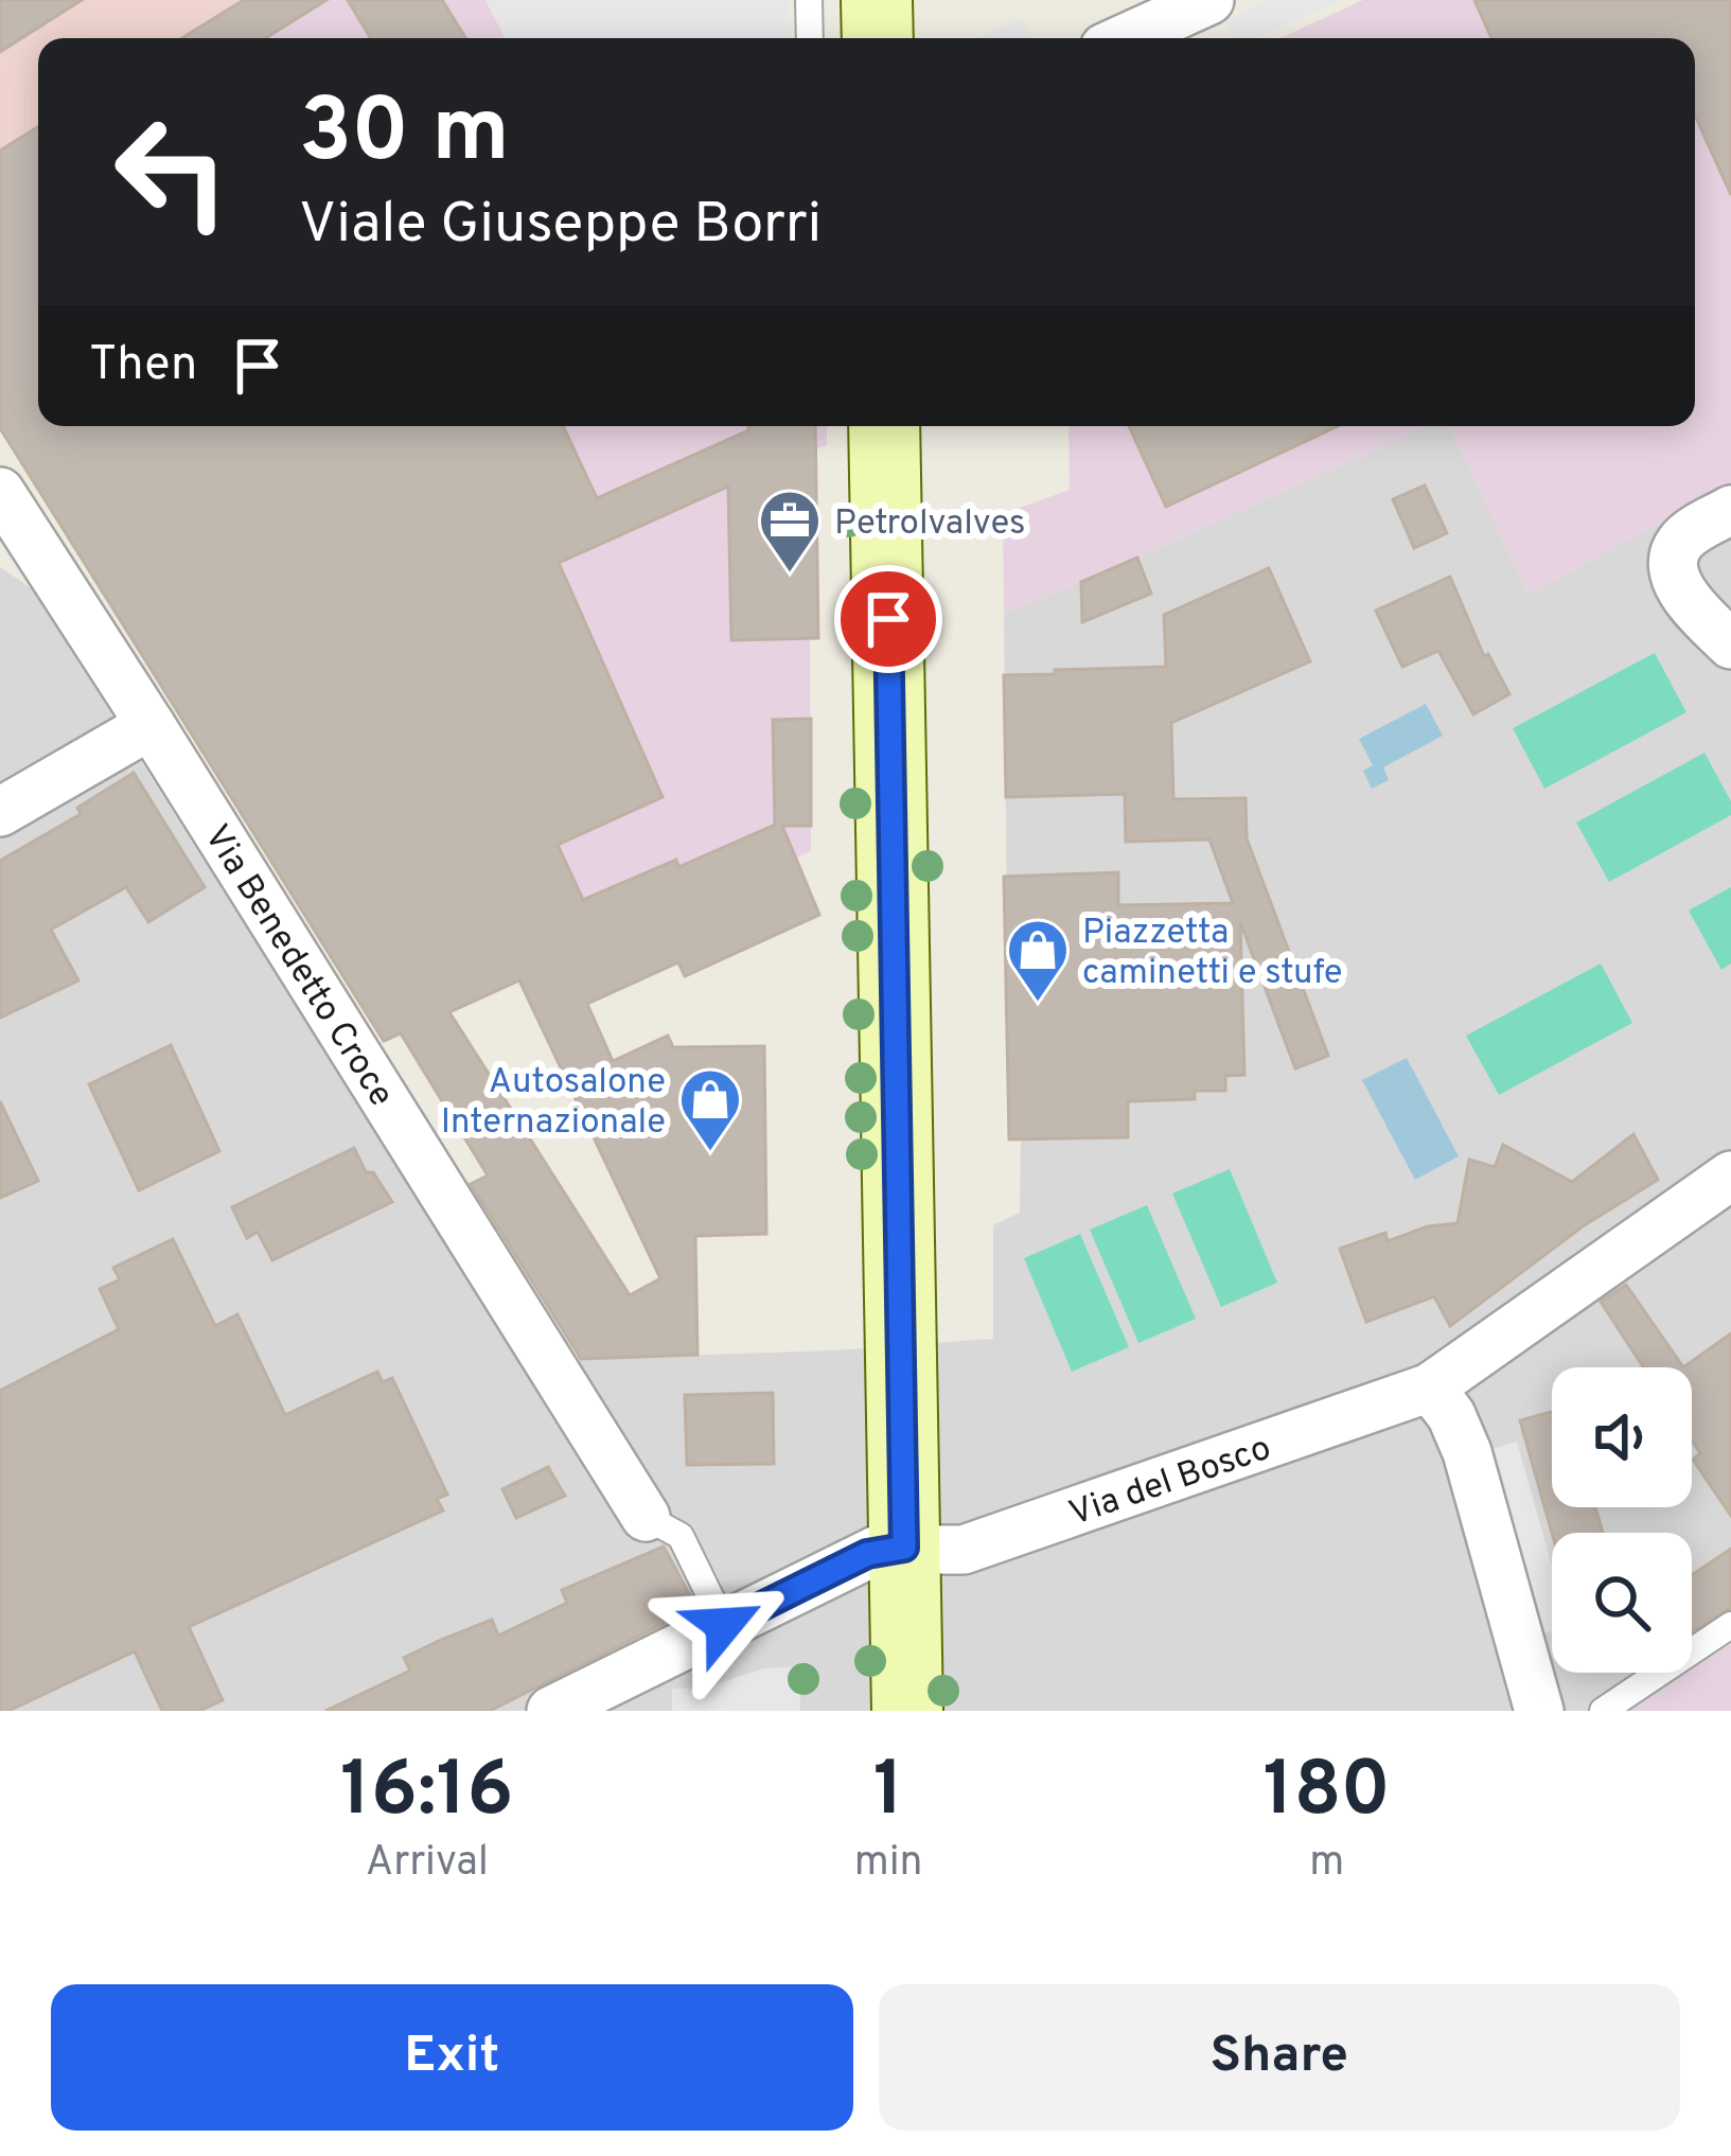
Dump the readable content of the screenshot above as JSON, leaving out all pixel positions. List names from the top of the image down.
{
  "streets": {
    "street": ["Via Benedetto Croce", "Via del Bosco"]
  },
  "crossings": [
    ["Via Benedetto Croce", "Via del Bosco"]
  ],
  "places": {
    "office": ["Petrolvalves"],
    "shop": ["Piazzetta caminetti e stufe", "Autosalone Internazionale"]
  },
  "page": {
    "turn": ["30 m", "Viale Giuseppe Borri"],
    "then": "Then",
    "eta": [
      "16:16",
      "Arrival",
      "1",
      "min",
      "180",
      "m"
    ],
    "buttons": ["Exit", "Share"]
  }
}
